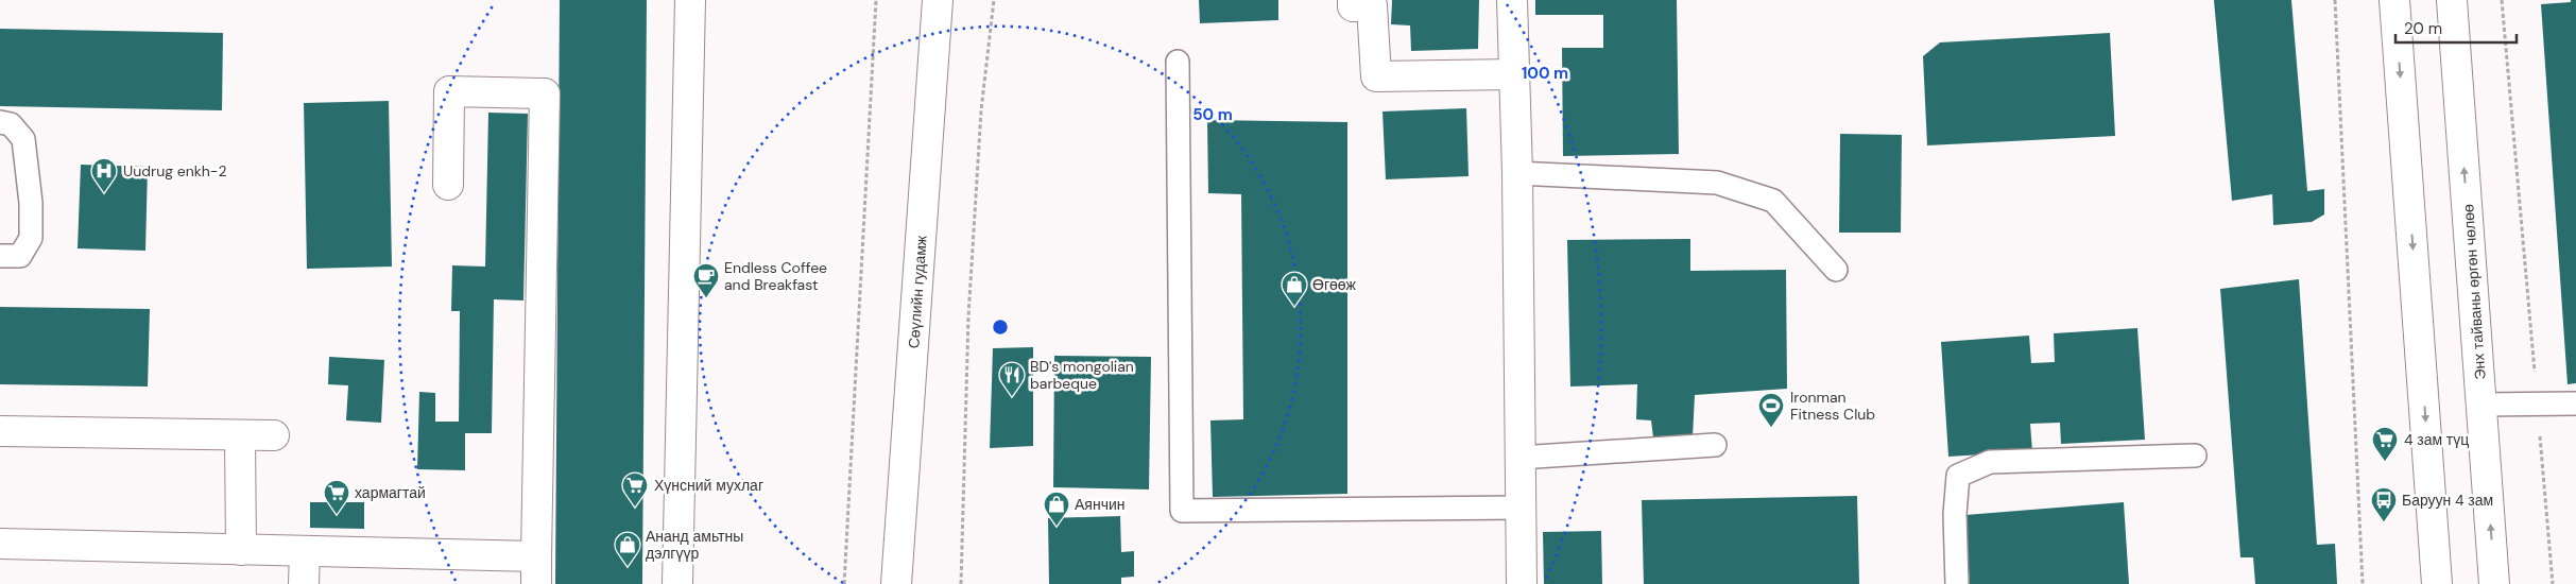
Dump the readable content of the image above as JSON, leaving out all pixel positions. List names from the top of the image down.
{
  "streets": {
    "main road": ["Сөүлийн гудамж", "Энх тайваны өргөн чөлөө"]
  },
  "places": {
    "hospital": ["Uudrug enkh-2"],
    "cafe": ["Endless Coffee and Breakfast"],
    "shop": ["Өгөөж", "Аянчин", "Ананд амьтны дэлгүүр"],
    "restaurant": ["BD's mongolian barbeque"],
    "sports": ["Ironman Fitness Club"],
    "supermarket": ["4 зам түц", "Хүнсний мухлаг", "хармагтай"],
    "bus stop": ["Баруун 4 зам"]
  },
  "scale_bar": "20 m",
  "rings": ["100 m", "50 m"]
}
